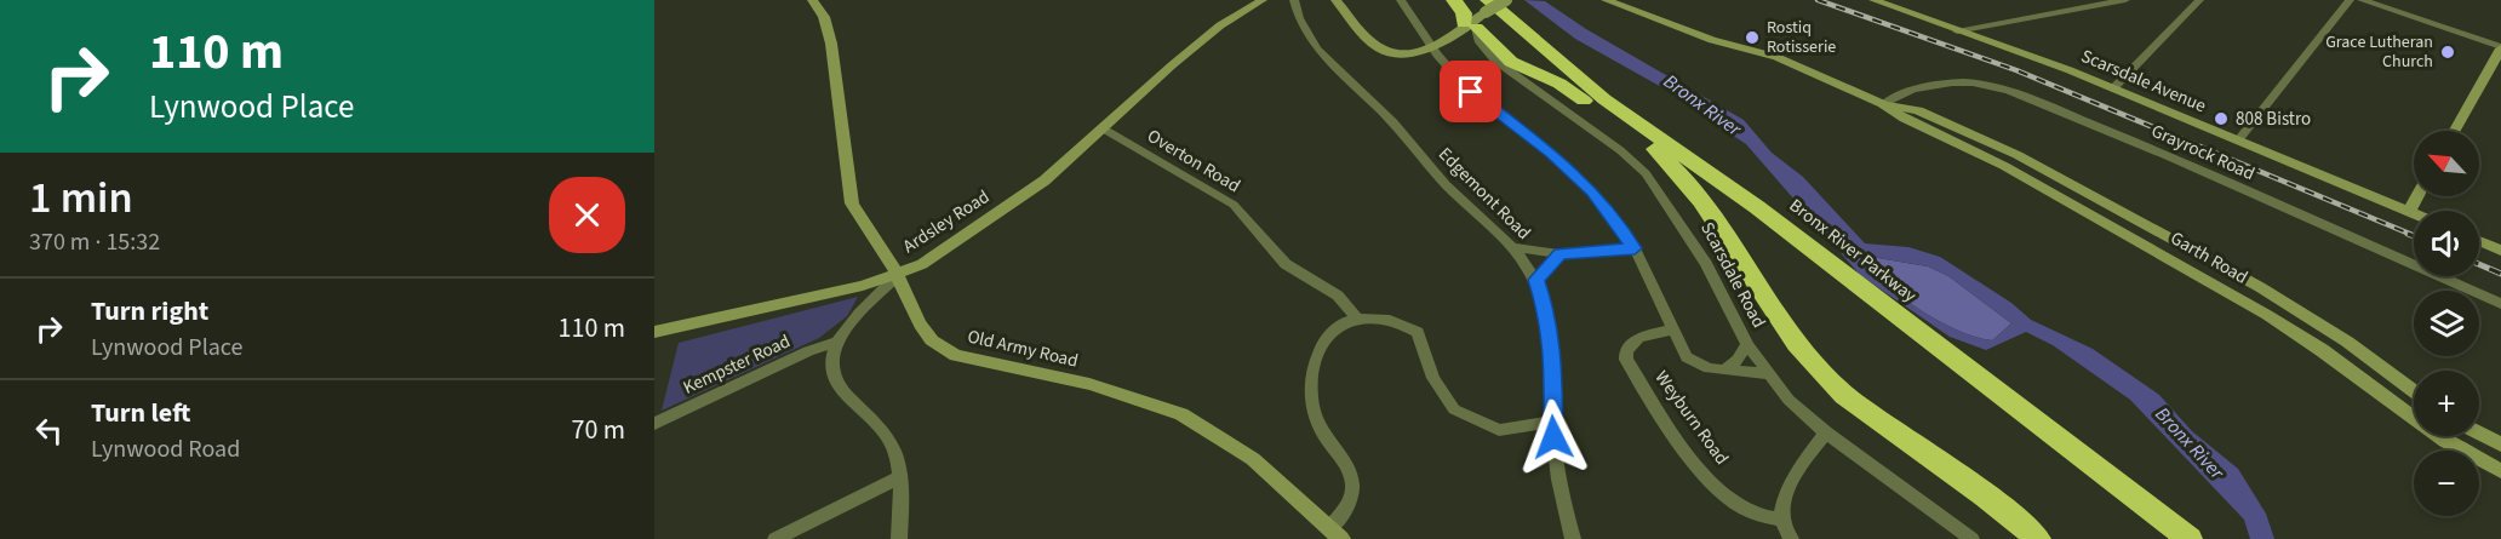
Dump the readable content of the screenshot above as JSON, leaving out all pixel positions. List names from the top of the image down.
{
  "streets": {
    "highway": ["Bronx River Parkway"],
    "street": [
      "Scarsdale Avenue",
      "Grayrock Road",
      "Overton Road",
      "Edgemont Road",
      "Ardsley Road",
      "Garth Road",
      "Scarsdale Road",
      "Old Army Road",
      "Kempster Road",
      "Weyburn Road"
    ]
  },
  "crossings": [
    ["Grayrock Road", "Garth Road"],
    ["Overton Road", "Ardsley Road"],
    ["Ardsley Road", "Old Army Road"]
  ],
  "water": ["Bronx River"],
  "places": ["Rostiq Rotisserie", "Grace Lutheran Church", "808 Bistro"],
  "north": "top left",
  "page": {
    "turn": ["110 m", "Lynwood Place"],
    "map_buttons": ["+", "−"],
    "heading": ["1 min", "370 m · 15:32"],
    "list": [
      {
        "name": "Turn right",
        "note": "Lynwood Place",
        "value": "110 m"
      },
      {
        "name": "Turn left",
        "note": "Lynwood Road",
        "value": "70 m"
      }
    ]
  }
}
